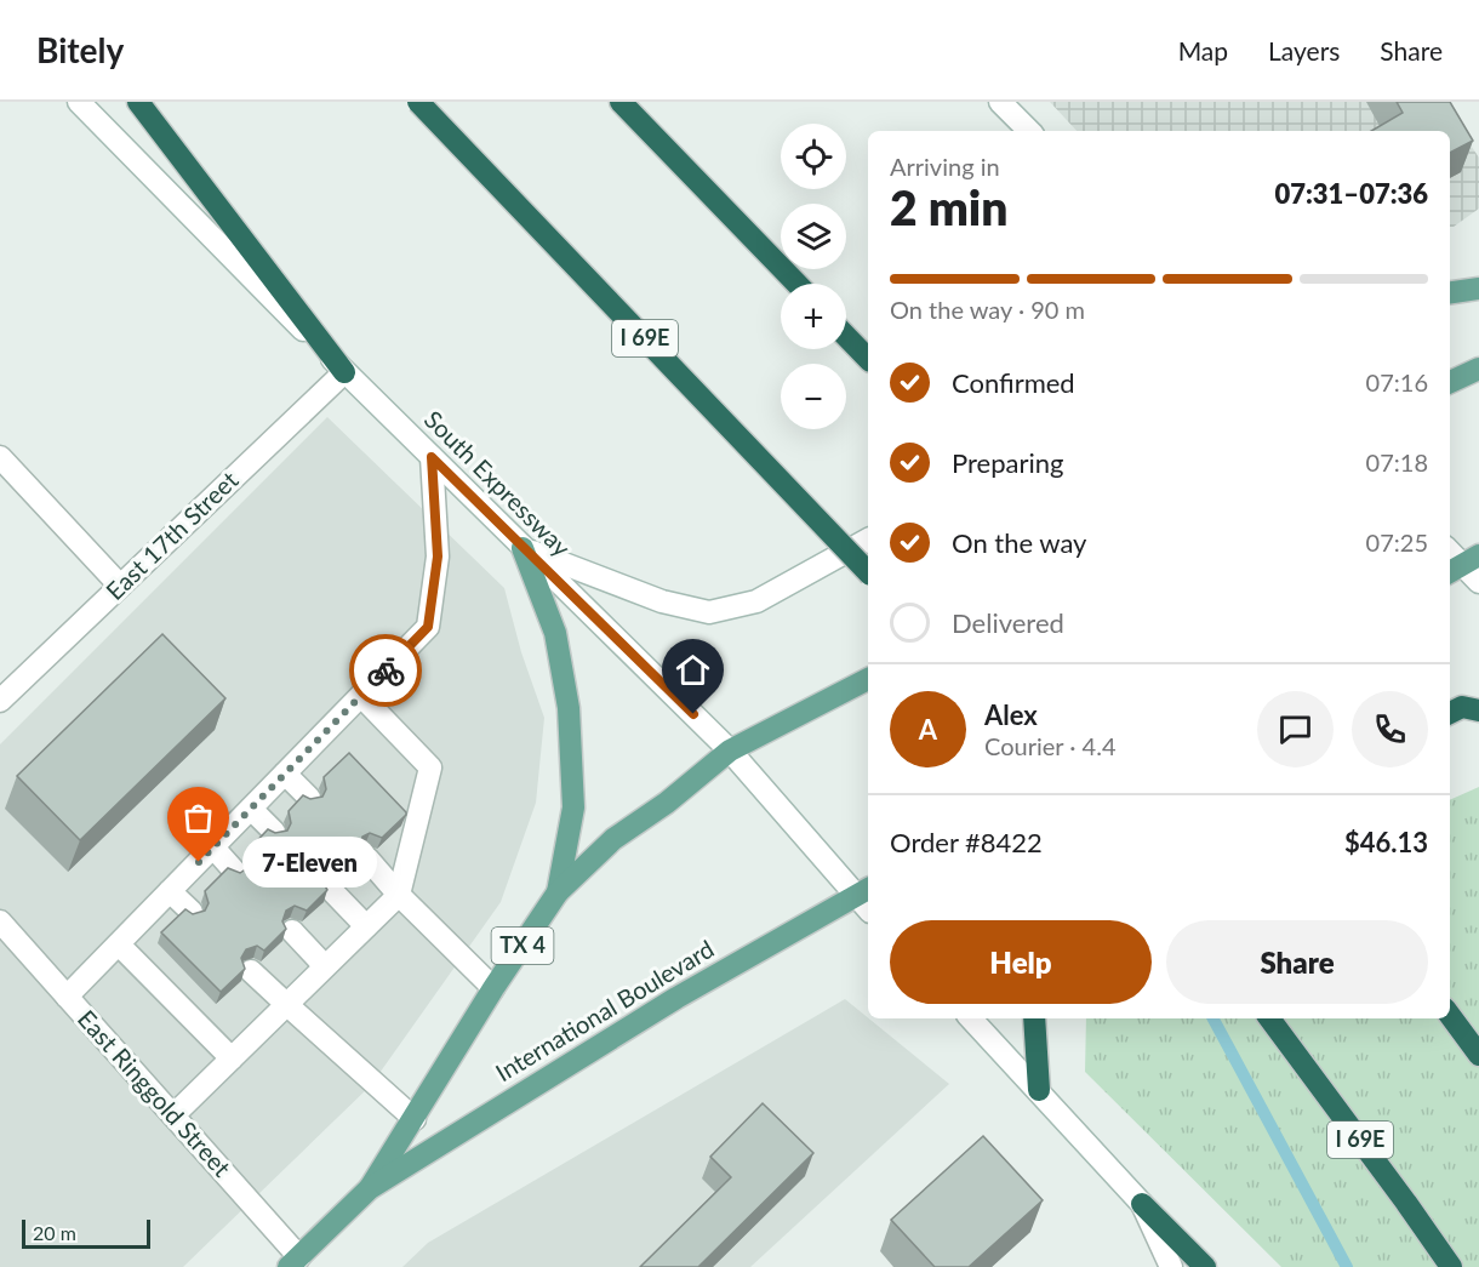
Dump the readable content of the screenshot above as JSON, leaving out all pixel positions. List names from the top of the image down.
{
  "streets": {
    "highway": ["I 69E"],
    "main road": [
      "South Expressway",
      "East 17th Street",
      "TX 4",
      "International Boulevard",
      "East Ringgold Street"
    ]
  },
  "crossings": [
    ["South Expressway", "East 17th Street"],
    ["South Expressway", "International Boulevard"],
    ["International Boulevard", "East Ringgold Street"]
  ],
  "places": ["7-Eleven"],
  "scale_bar": "20 m",
  "page": {
    "header": "Bitely",
    "nav": ["Map", "Layers", "Share"],
    "map_buttons": ["+", "−"],
    "heading": ["2 min", "Arriving in", "07:31–07:36"],
    "panel": [
      "Alex",
      "Courier · 4.4",
      "Order #8422",
      "$46.13"
    ],
    "bar": "On the way · 90 m",
    "list": [
      ["Confirmed", "07:16"],
      ["Preparing", "07:18"],
      ["On the way", "07:25"],
      "Delivered"
    ],
    "round": "A",
    "bubble": "7-Eleven",
    "buttons": ["Help", "Share"],
    "scale": "20 m"
  }
}
